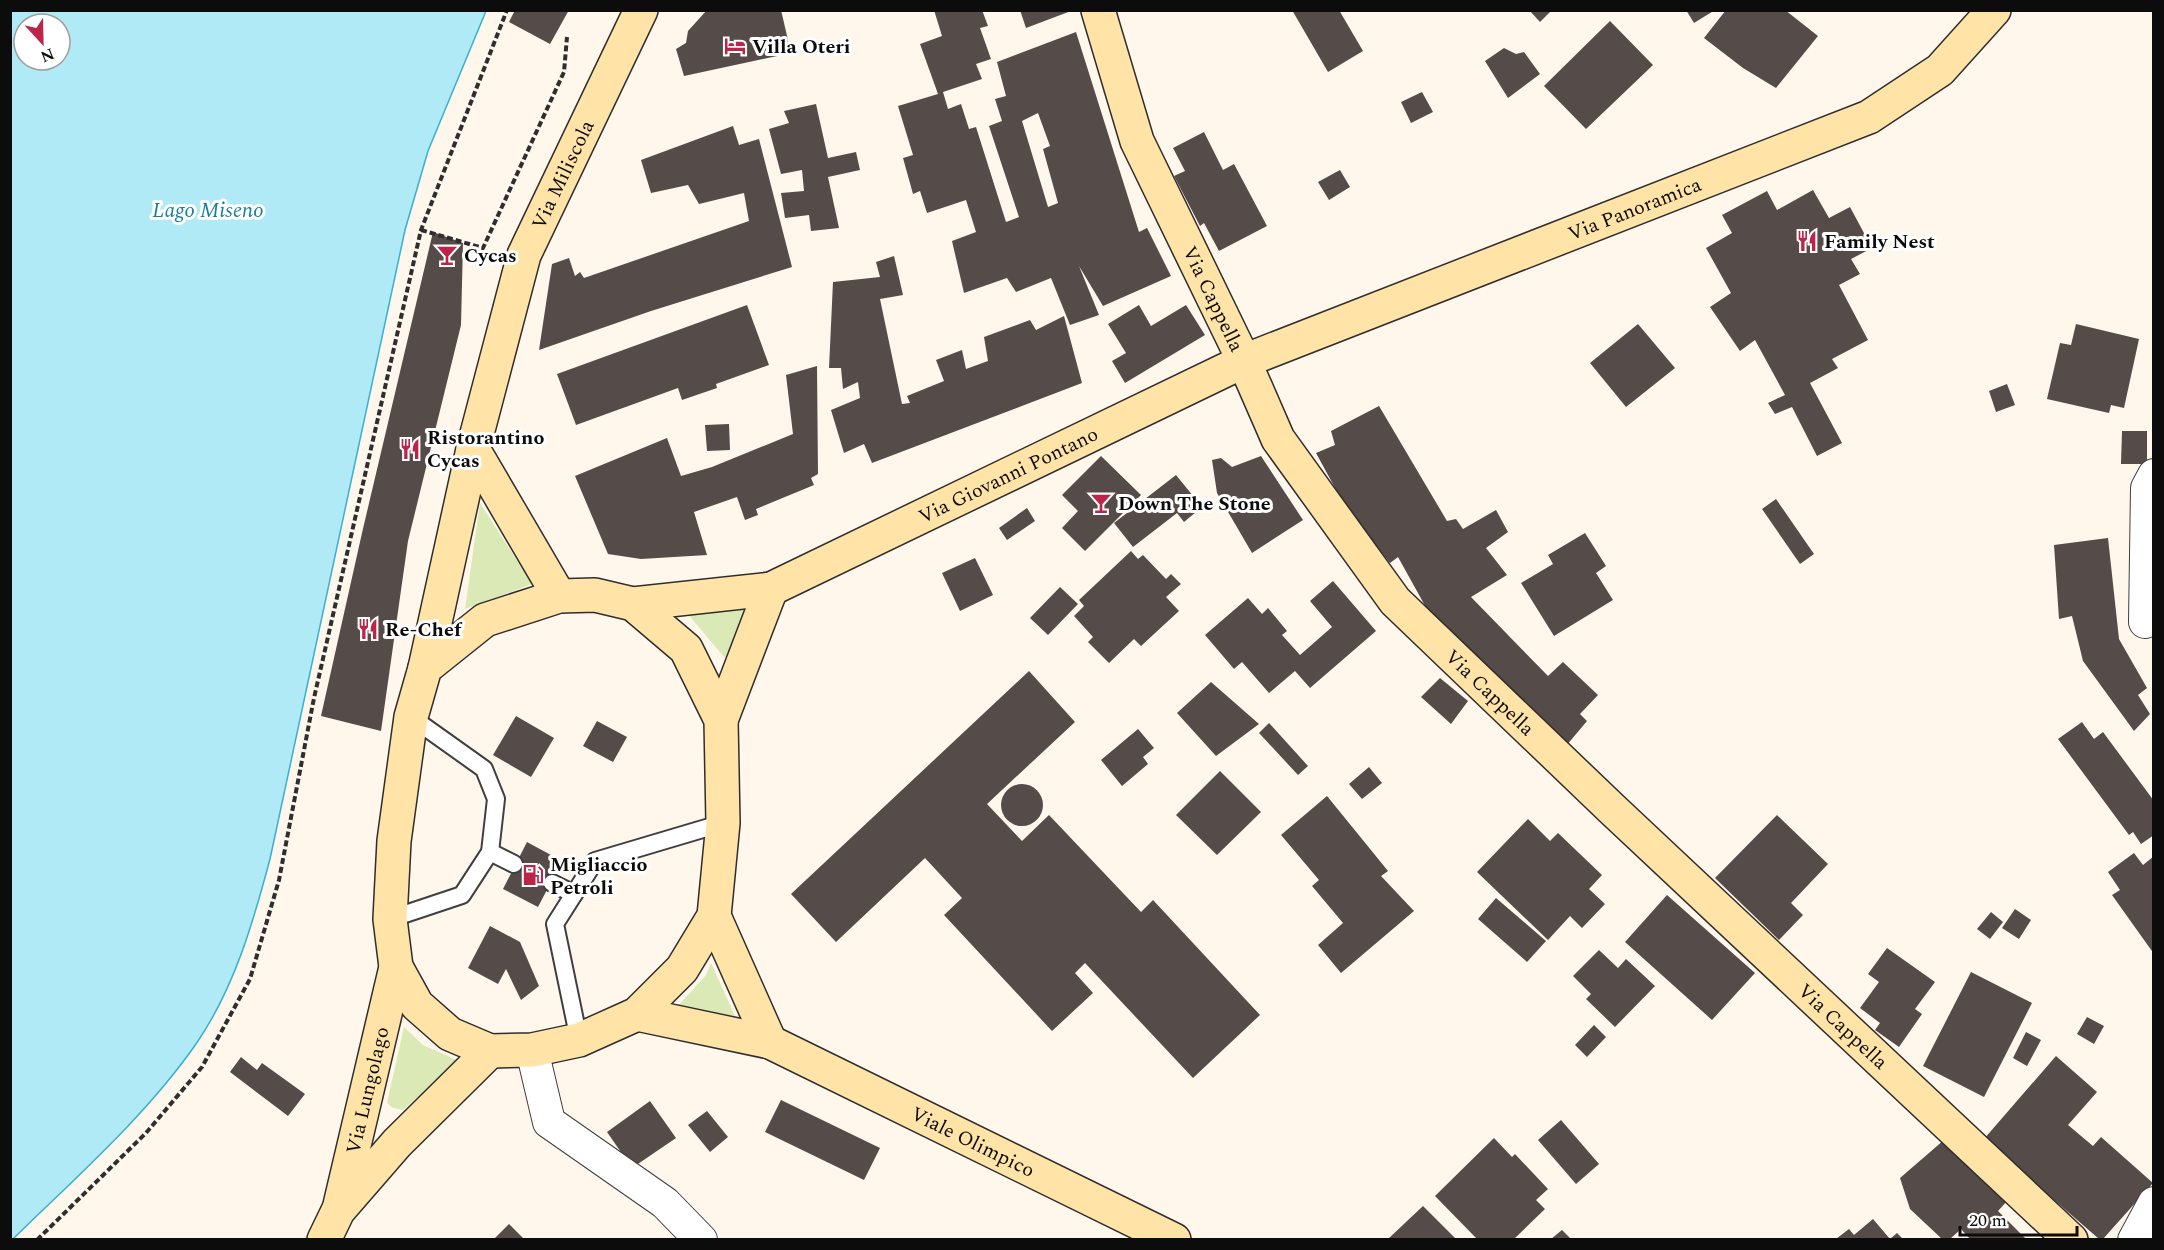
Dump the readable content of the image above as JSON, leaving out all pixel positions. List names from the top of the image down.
{
  "streets": {
    "street": [
      "Via Miliscola",
      "Via Panoramica",
      "Via Cappella",
      "Via Giovanni Pontano",
      "Via Lungolago",
      "Viale Olimpico"
    ]
  },
  "crossings": [
    ["Via Miliscola", "Via Lungolago"],
    ["Via Panoramica", "Via Cappella"],
    ["Via Panoramica", "Via Giovanni Pontano"],
    ["Via Cappella", "Via Giovanni Pontano"]
  ],
  "water": ["Lago Miseno"],
  "places": {
    "hotel": ["Villa Oteri"],
    "restaurant": ["Family Nest", "Ristorantino Cycas", "Re-Chef"],
    "bar": ["Cycas", "Down The Stone"],
    "fuel station": ["Migliaccio Petroli"]
  },
  "scale_bar": "20 m",
  "north": "bottom"
}
